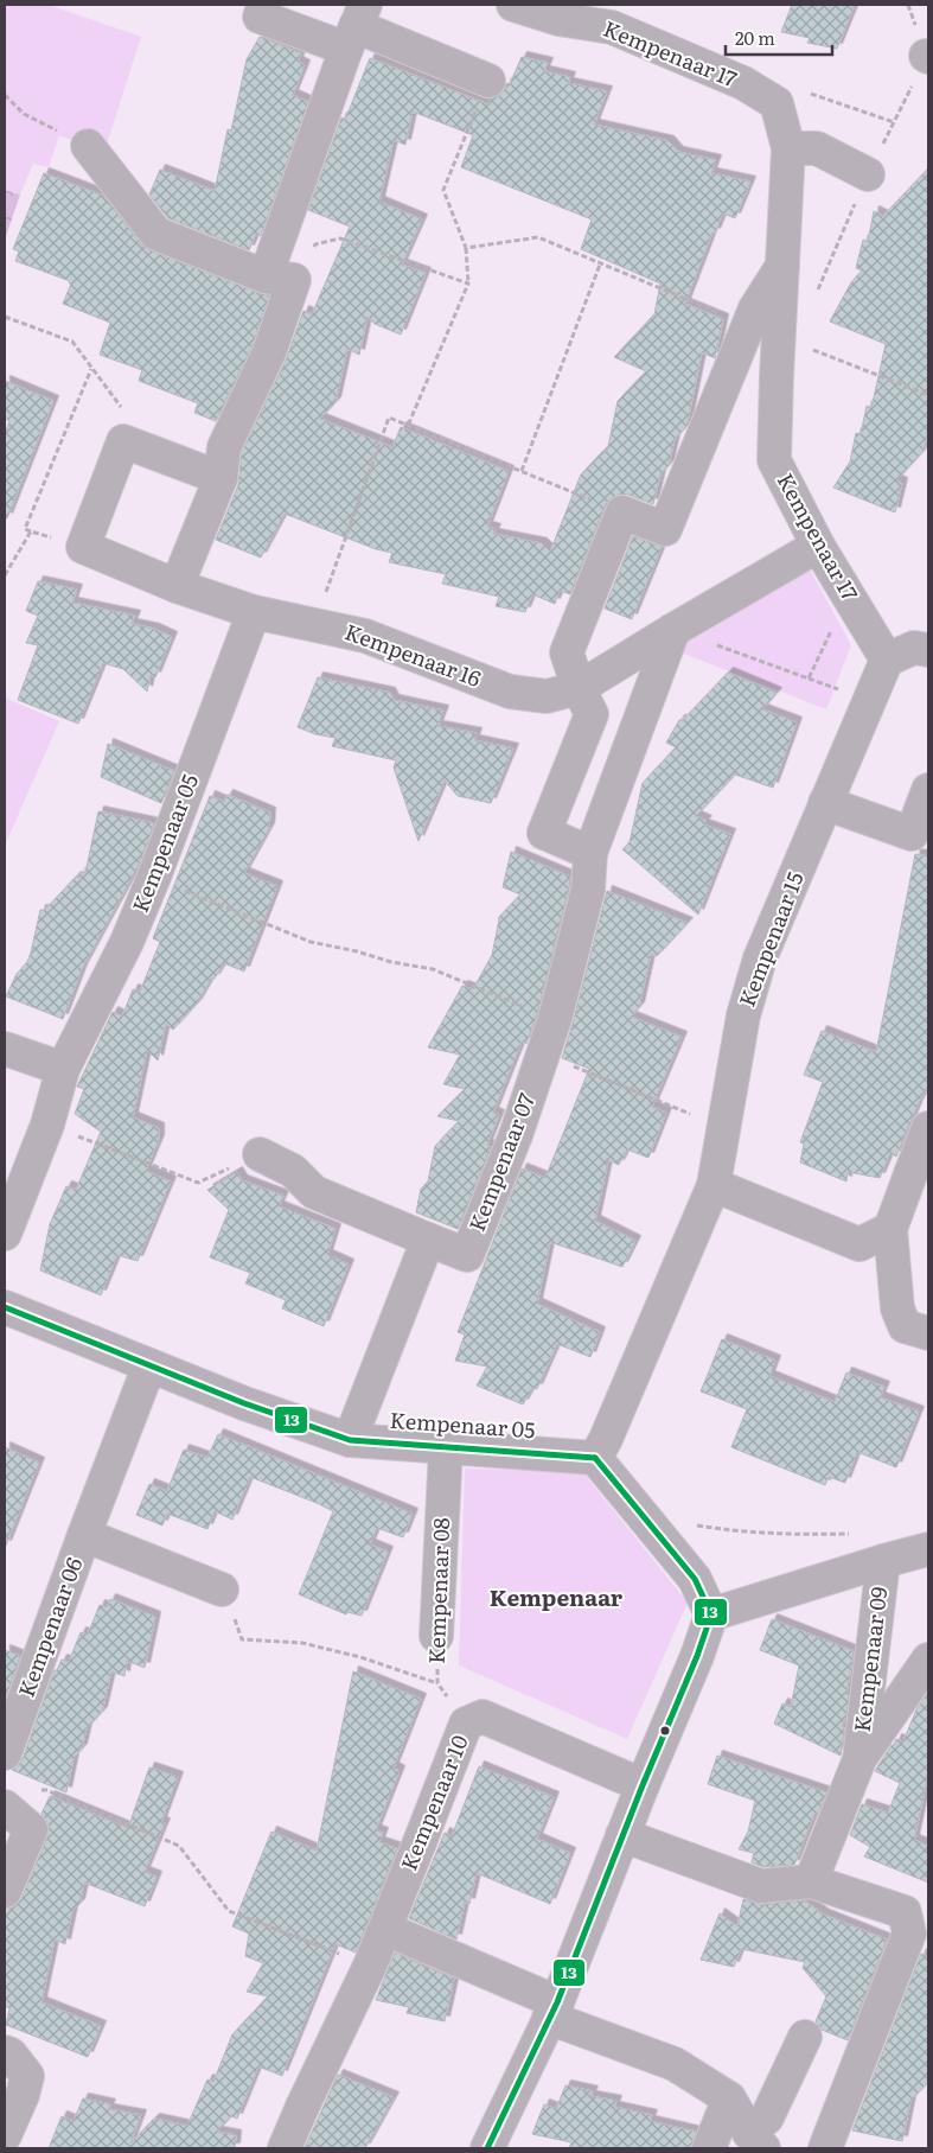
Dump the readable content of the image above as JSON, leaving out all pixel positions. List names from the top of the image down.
{
  "streets": {
    "street": [
      "Kempenaar 17",
      "Kempenaar 16",
      "Kempenaar 05",
      "Kempenaar 15",
      "Kempenaar 07",
      "Kempenaar 08",
      "Kempenaar 06",
      "Kempenaar 09",
      "Kempenaar 10"
    ]
  },
  "crossings": [
    ["Kempenaar 17", "Kempenaar 16"],
    ["Kempenaar 17", "Kempenaar 15"],
    ["Kempenaar 16", "Kempenaar 05"],
    ["Kempenaar 05", "Kempenaar 15"],
    ["Kempenaar 05", "Kempenaar 08"],
    ["Kempenaar 05", "Kempenaar 06"],
    ["Kempenaar 08", "Kempenaar 10"]
  ],
  "districts": ["Kempenaar"],
  "lines": ["transit line 13"],
  "scale_bar": "20 m"
}
